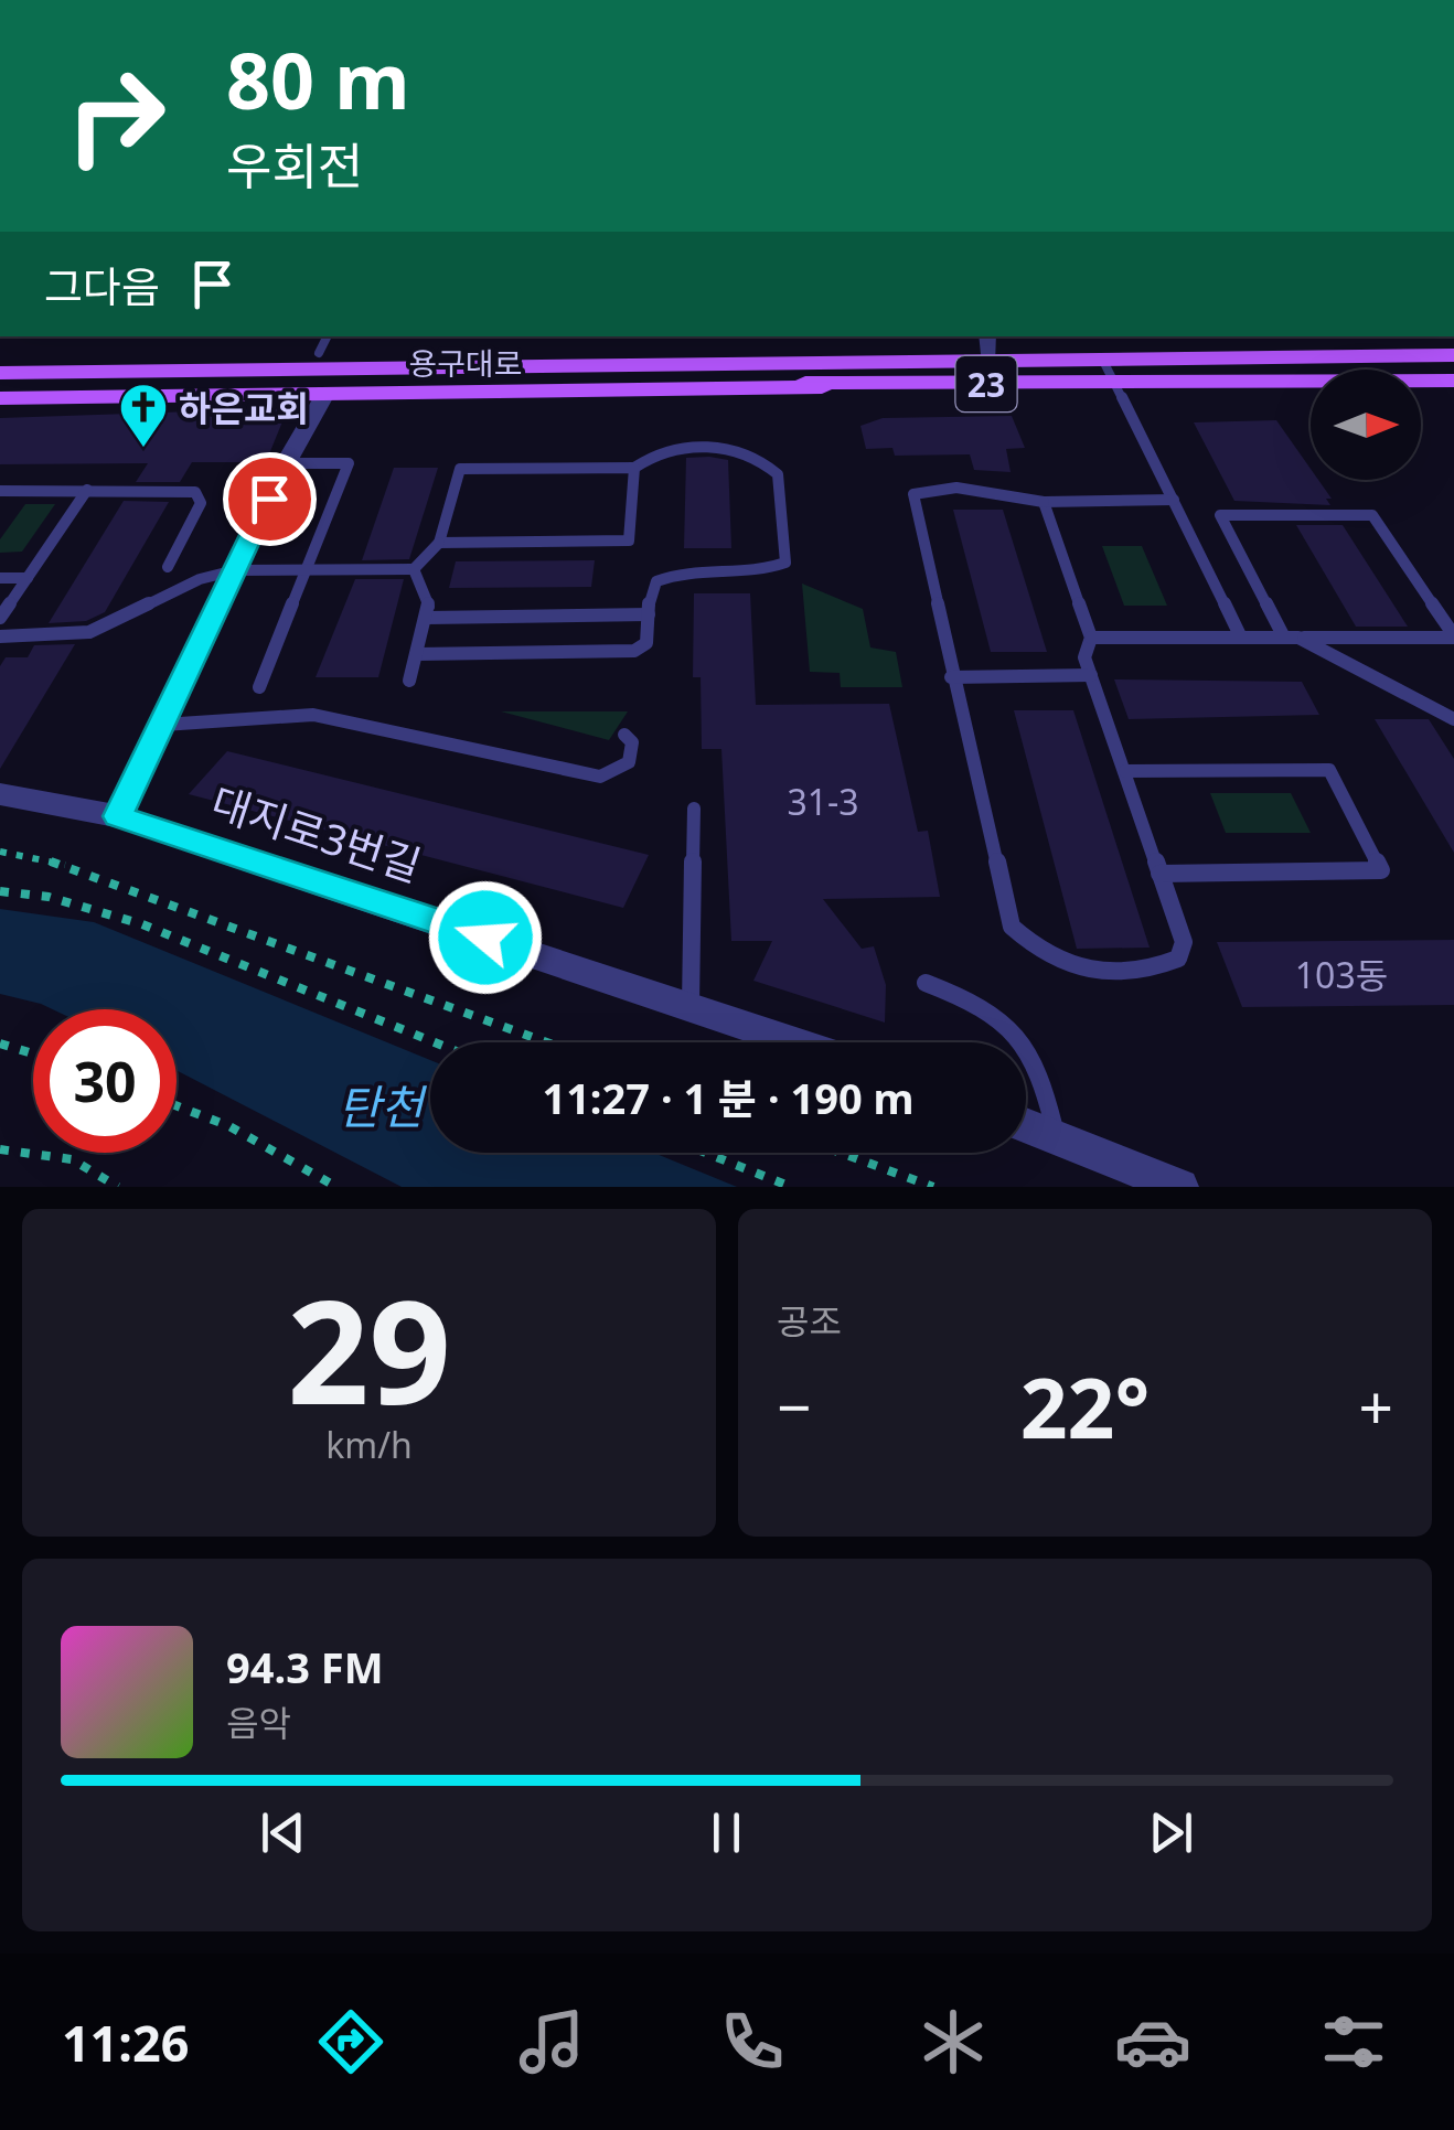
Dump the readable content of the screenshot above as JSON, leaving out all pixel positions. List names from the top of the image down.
{
  "streets": {
    "main road": ["용구대로", "23"],
    "street": ["대지로3번길"]
  },
  "water": ["탄천"],
  "places": {
    "church": ["하은교회"]
  },
  "house_numbers": ["31-3", "103동"],
  "north": "right",
  "page": {
    "turn": ["80 m", "우회전"],
    "then": "그다음",
    "limit": "30",
    "trip": "11:27 · 1 분 · 190 m",
    "tile": [
      ["29", "km/h"],
      "공조"
    ],
    "heat": ["−", "22°", "+"],
    "song": ["94.3 FM", "음악"],
    "tabs": "11:26"
  }
}
